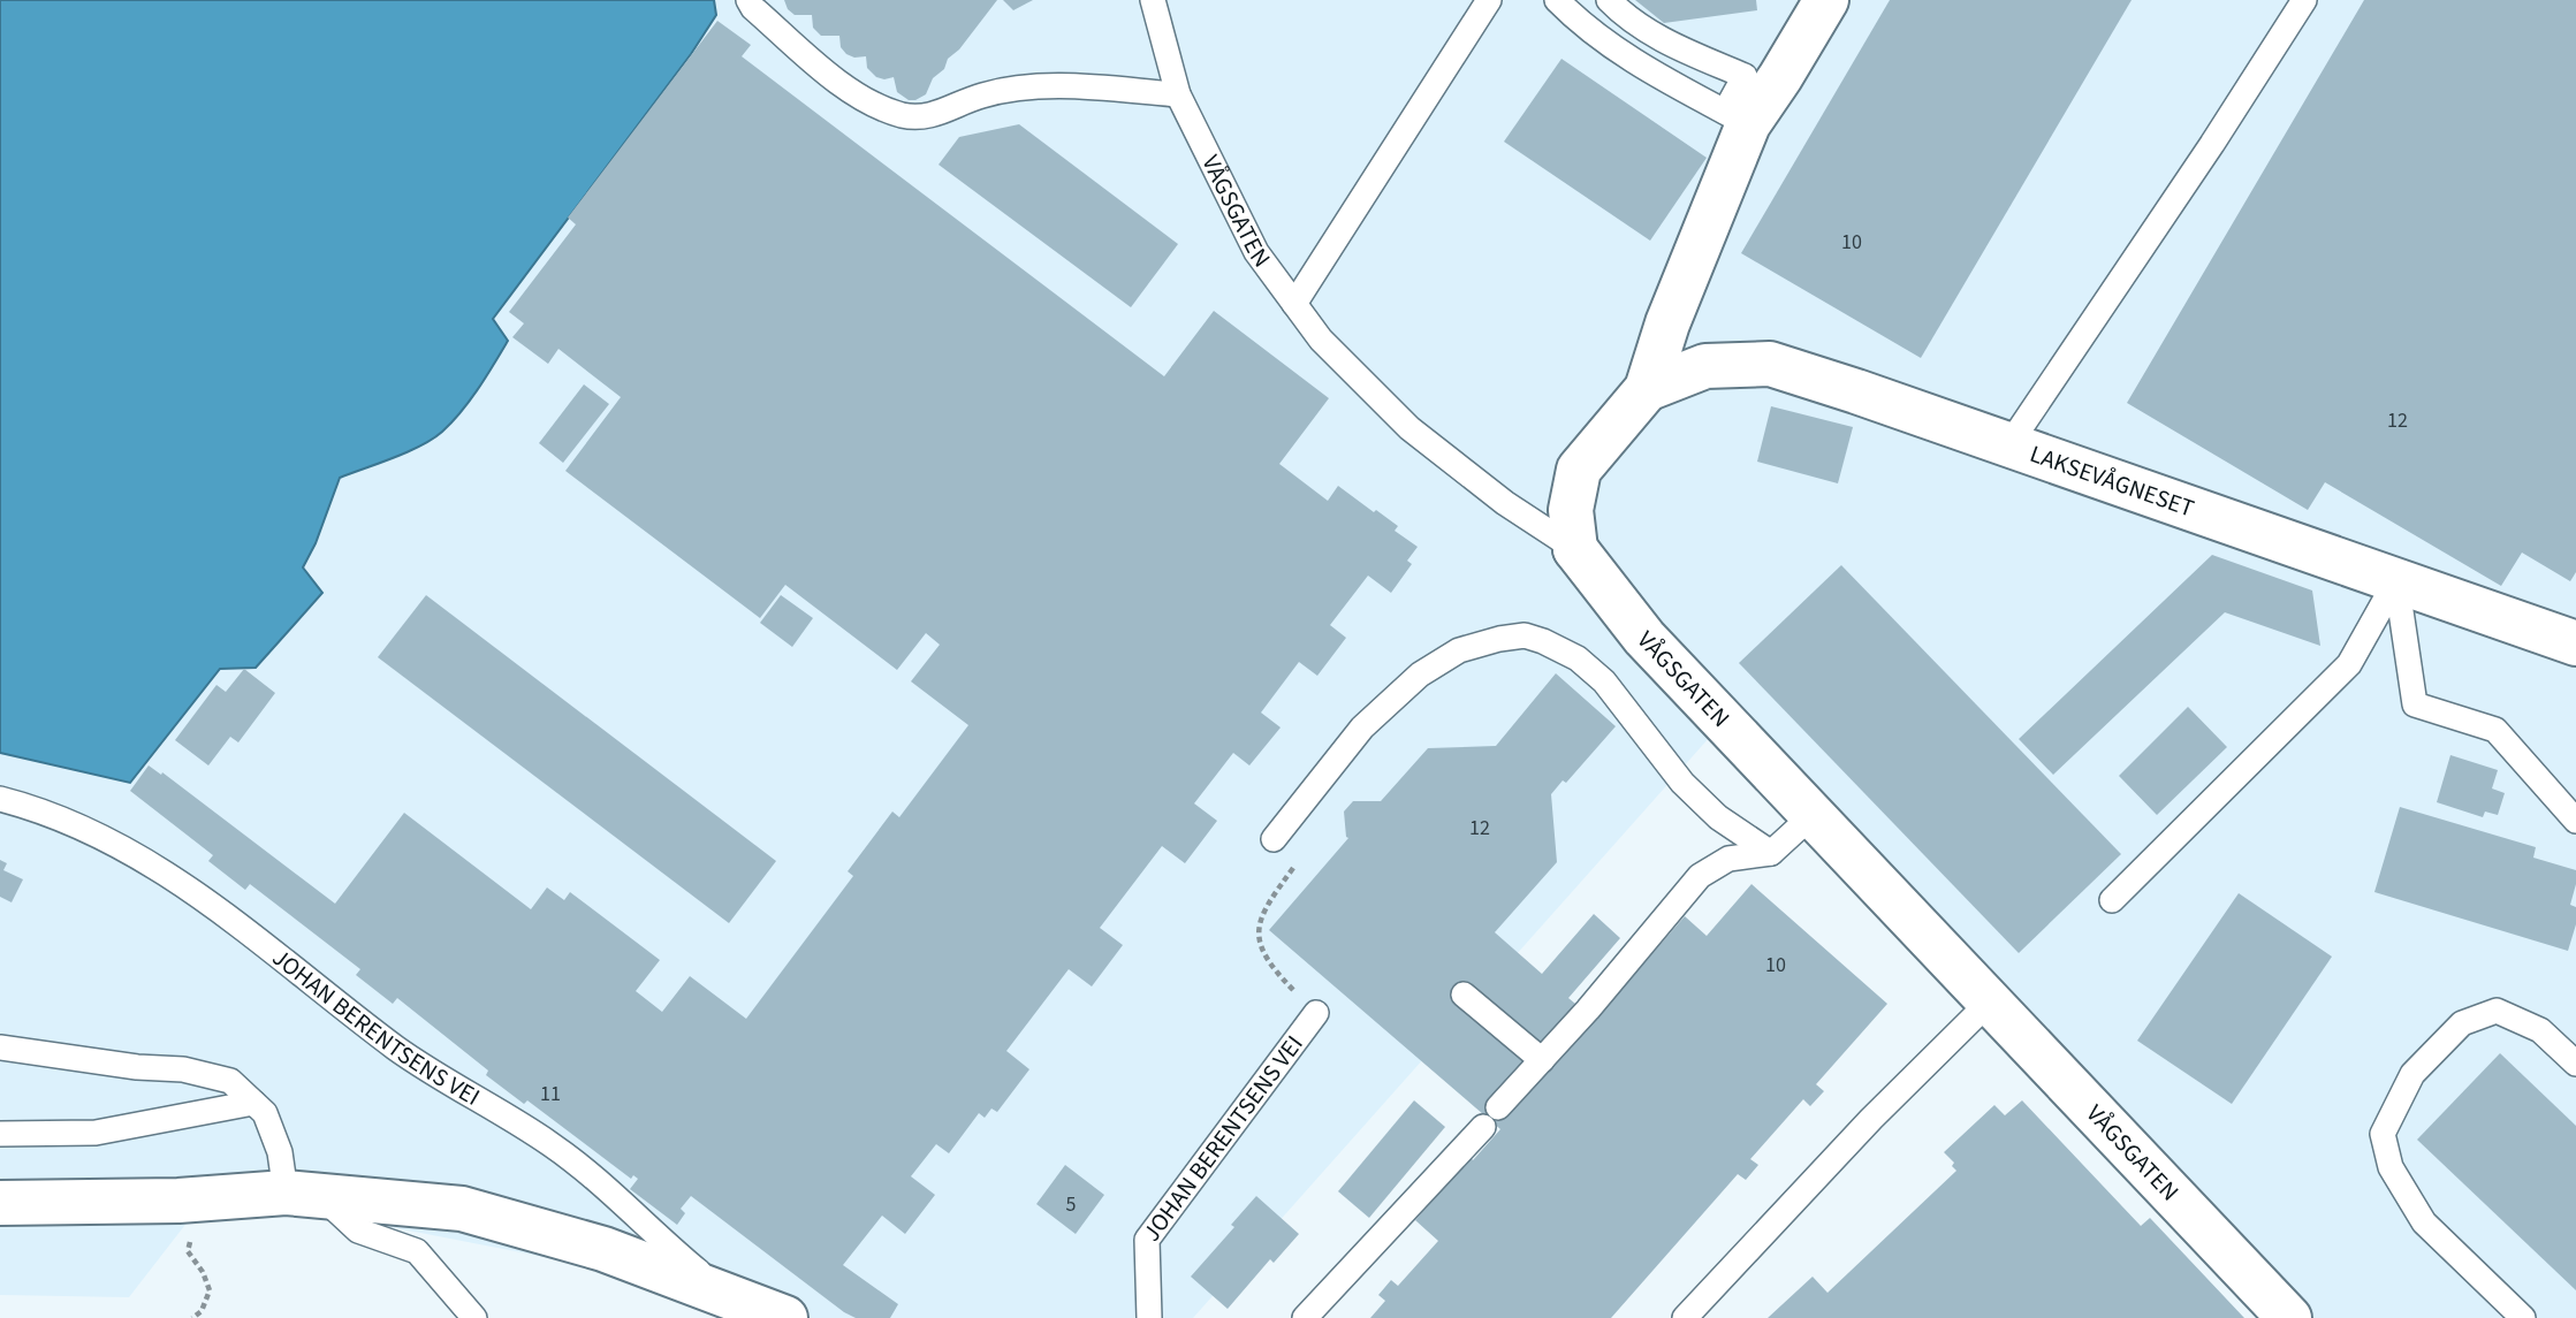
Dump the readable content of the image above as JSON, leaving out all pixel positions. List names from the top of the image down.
{
  "streets": {
    "street": ["VÅGSGATEN", "LAKSEVÅGNESET", "JOHAN BERENTSENS VEI"]
  },
  "crossings": [
    ["VÅGSGATEN", "LAKSEVÅGNESET"]
  ],
  "house_numbers": [
    "10",
    "12",
    "12",
    "10",
    "11",
    "5"
  ]
}
